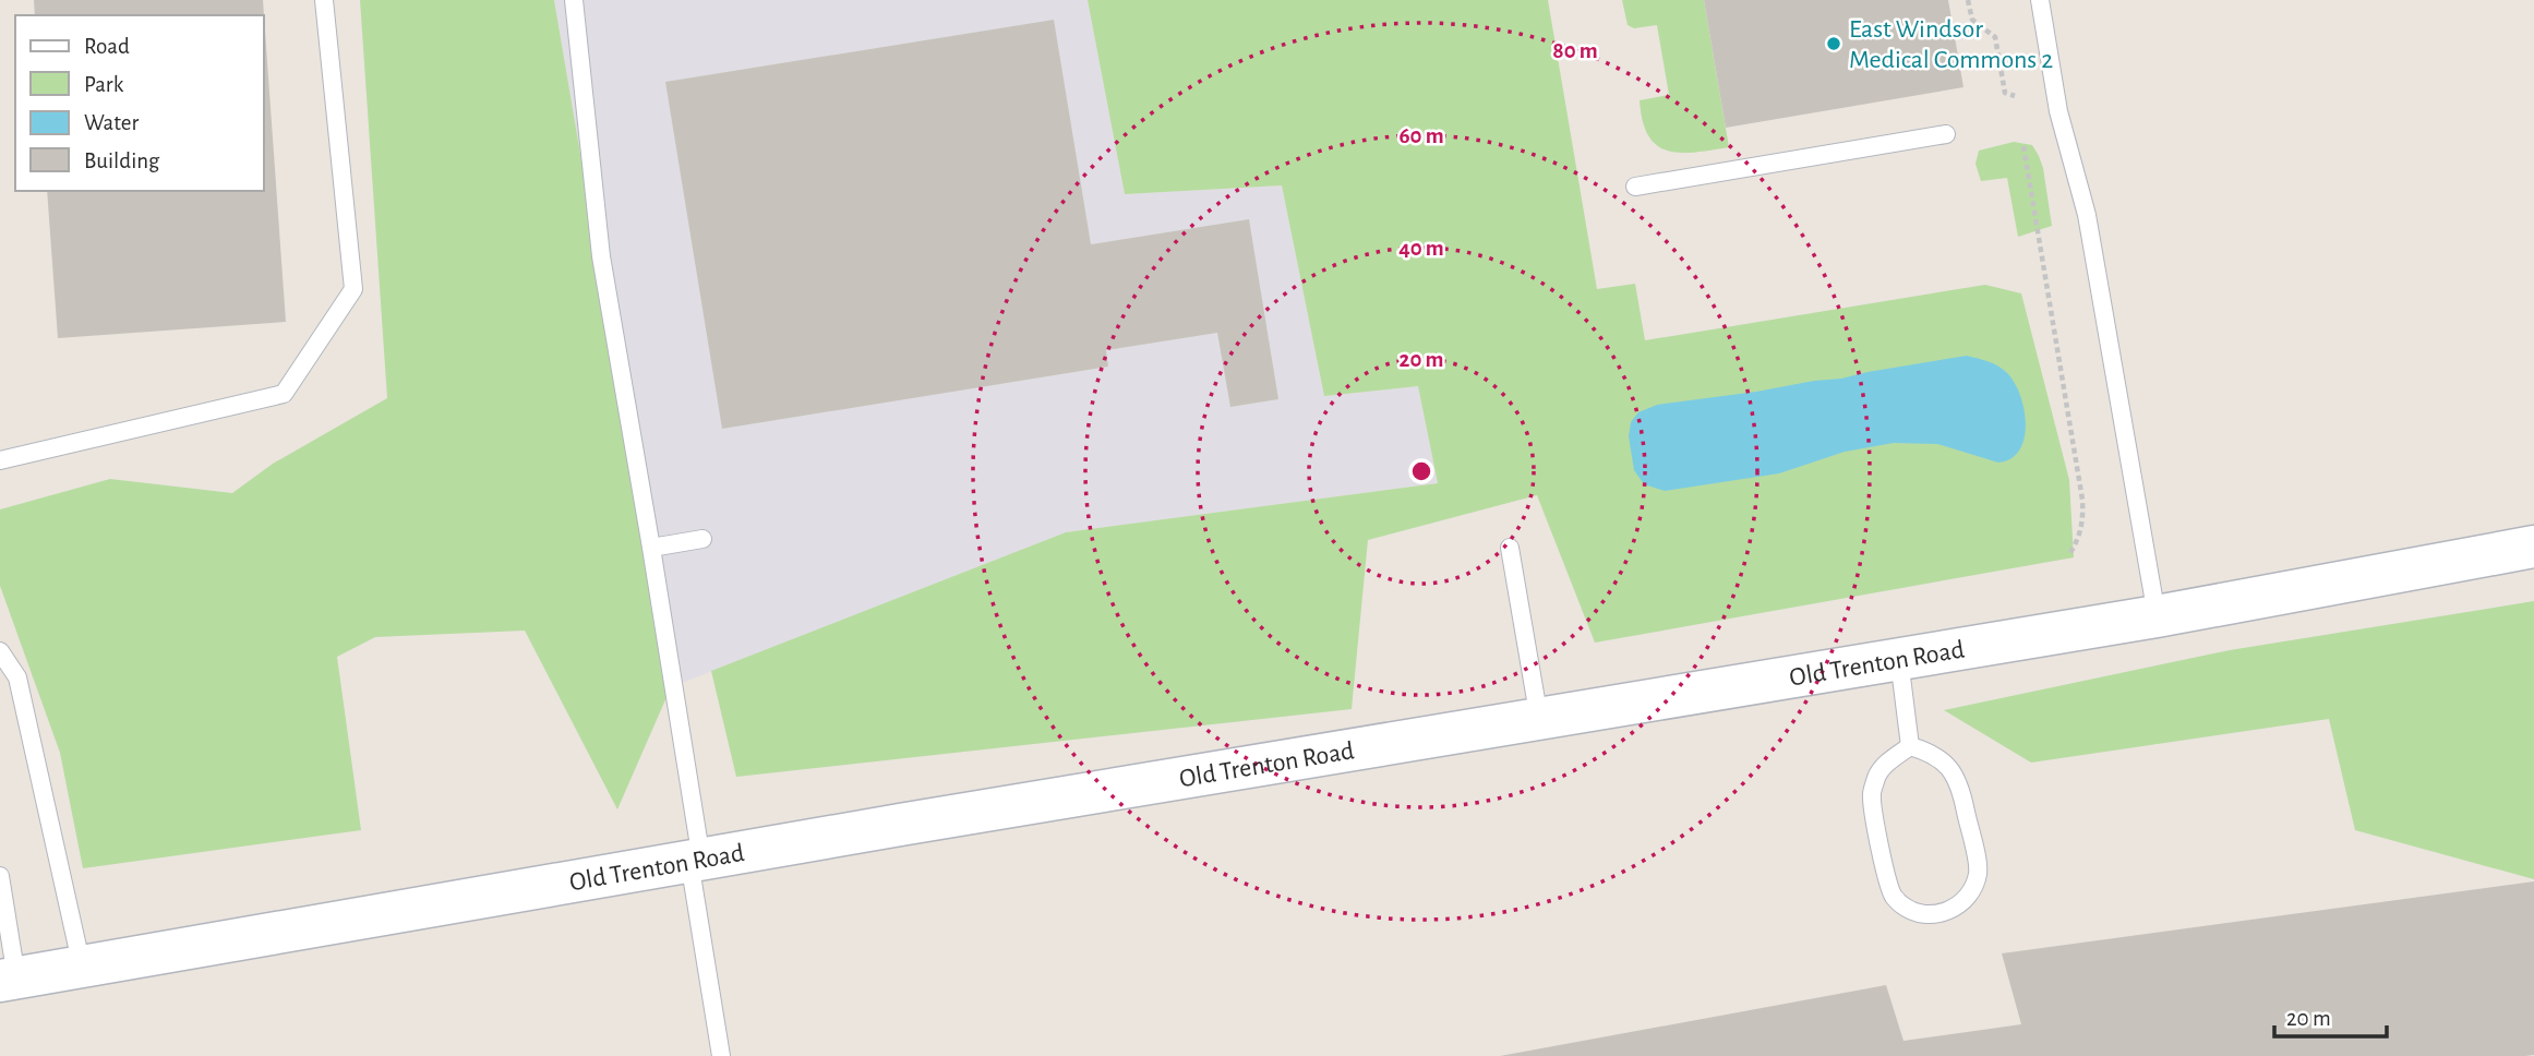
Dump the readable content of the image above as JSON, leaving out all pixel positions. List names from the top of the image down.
{
  "streets": {
    "main road": ["Old Trenton Road"]
  },
  "places": ["East Windsor Medical Commons 2"],
  "legend": [
    "Road",
    "Park",
    "Water",
    "Building"
  ],
  "scale_bar": "20 m",
  "rings": [
    "80 m",
    "60 m",
    "40 m",
    "20 m"
  ]
}
